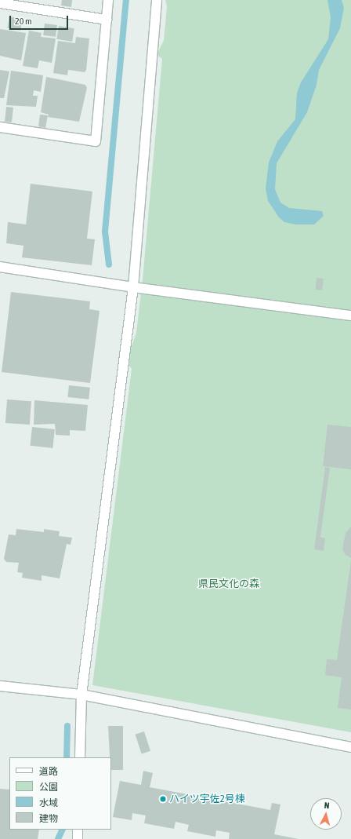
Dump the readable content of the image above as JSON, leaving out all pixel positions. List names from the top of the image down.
{
  "parks": ["県民文化の森"],
  "places": ["ハイツ宇佐2号棟"],
  "legend": [
    "道路",
    "公園",
    "水域",
    "建物"
  ],
  "scale_bar": "20 m",
  "north": "top"
}
